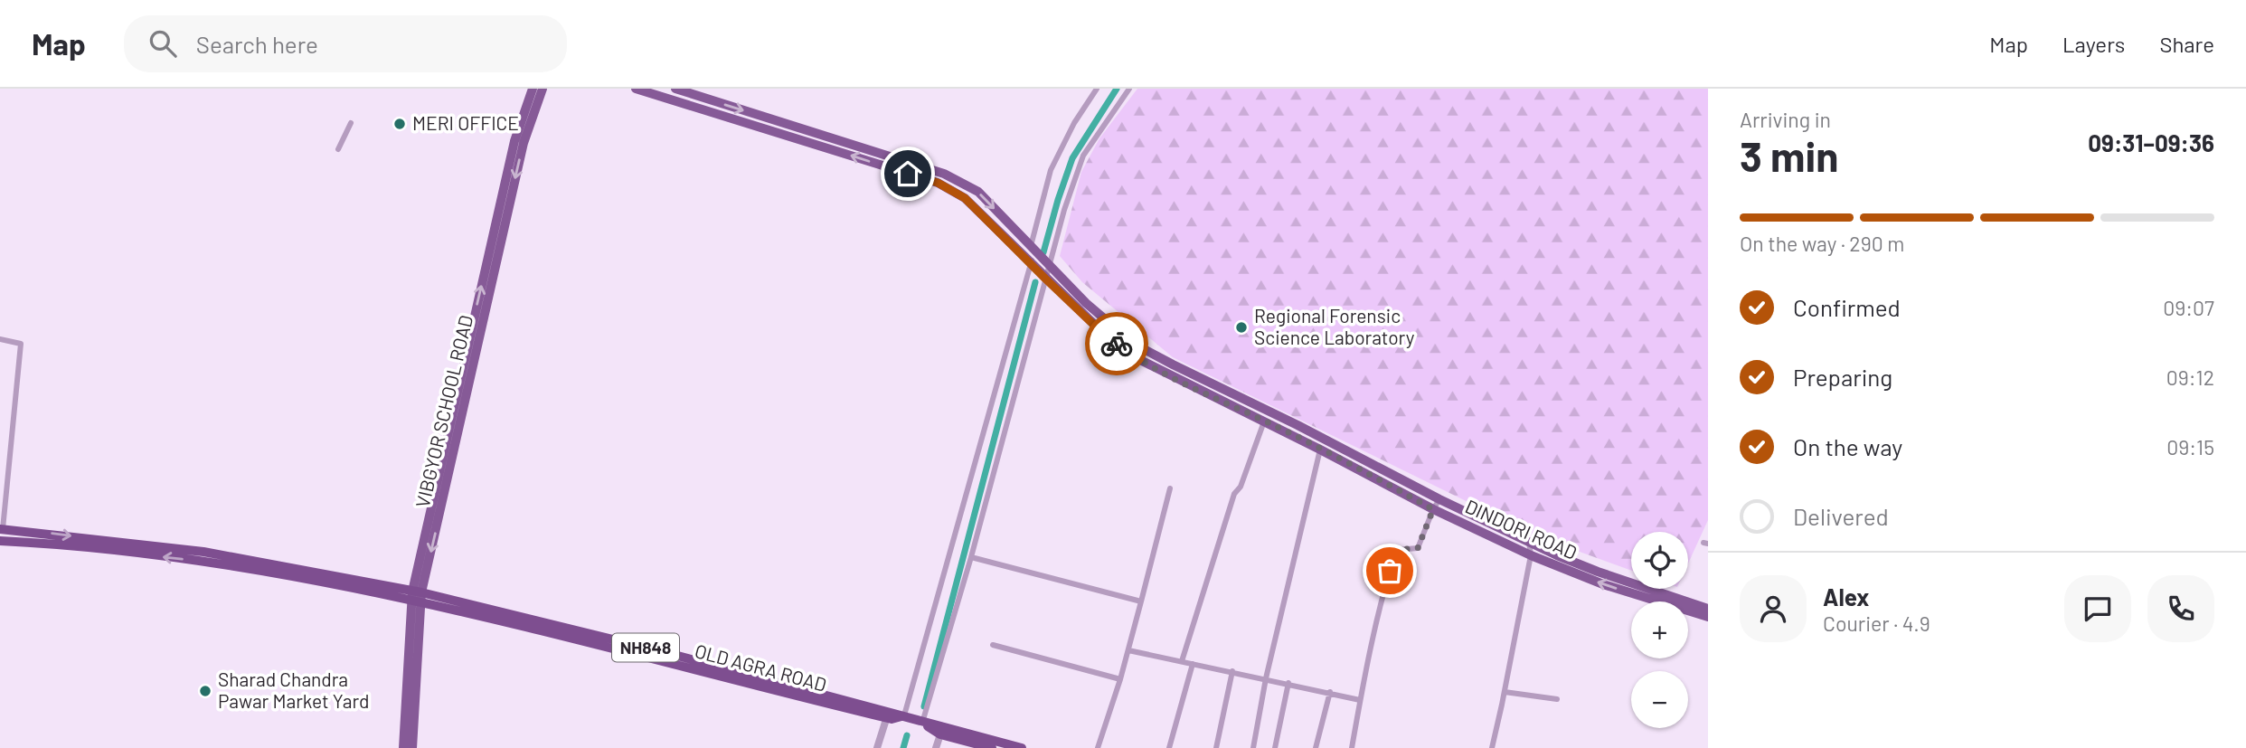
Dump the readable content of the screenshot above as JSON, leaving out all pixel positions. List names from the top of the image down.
{
  "streets": {
    "highway": ["NH848"],
    "main road": ["VIBGYOR SCHOOL ROAD", "DINDORI ROAD"]
  },
  "crossings": [
    ["VIBGYOR SCHOOL ROAD", "NH848"]
  ],
  "places": ["MERI OFFICE", "Regional Forensic Science Laboratory", "Sharad Chandra Pawar Market Yard"],
  "page": {
    "header": "Map",
    "search": "Search here",
    "nav": ["Map", "Layers", "Share"],
    "heading": ["3 min", "Arriving in", "09:31–09:36"],
    "panel": ["Alex", "Courier · 4.9"],
    "bar": "On the way · 290 m",
    "list": [
      ["Confirmed", "09:07"],
      ["Preparing", "09:12"],
      ["On the way", "09:15"],
      "Delivered"
    ],
    "map_buttons": ["+", "−"]
  }
}
